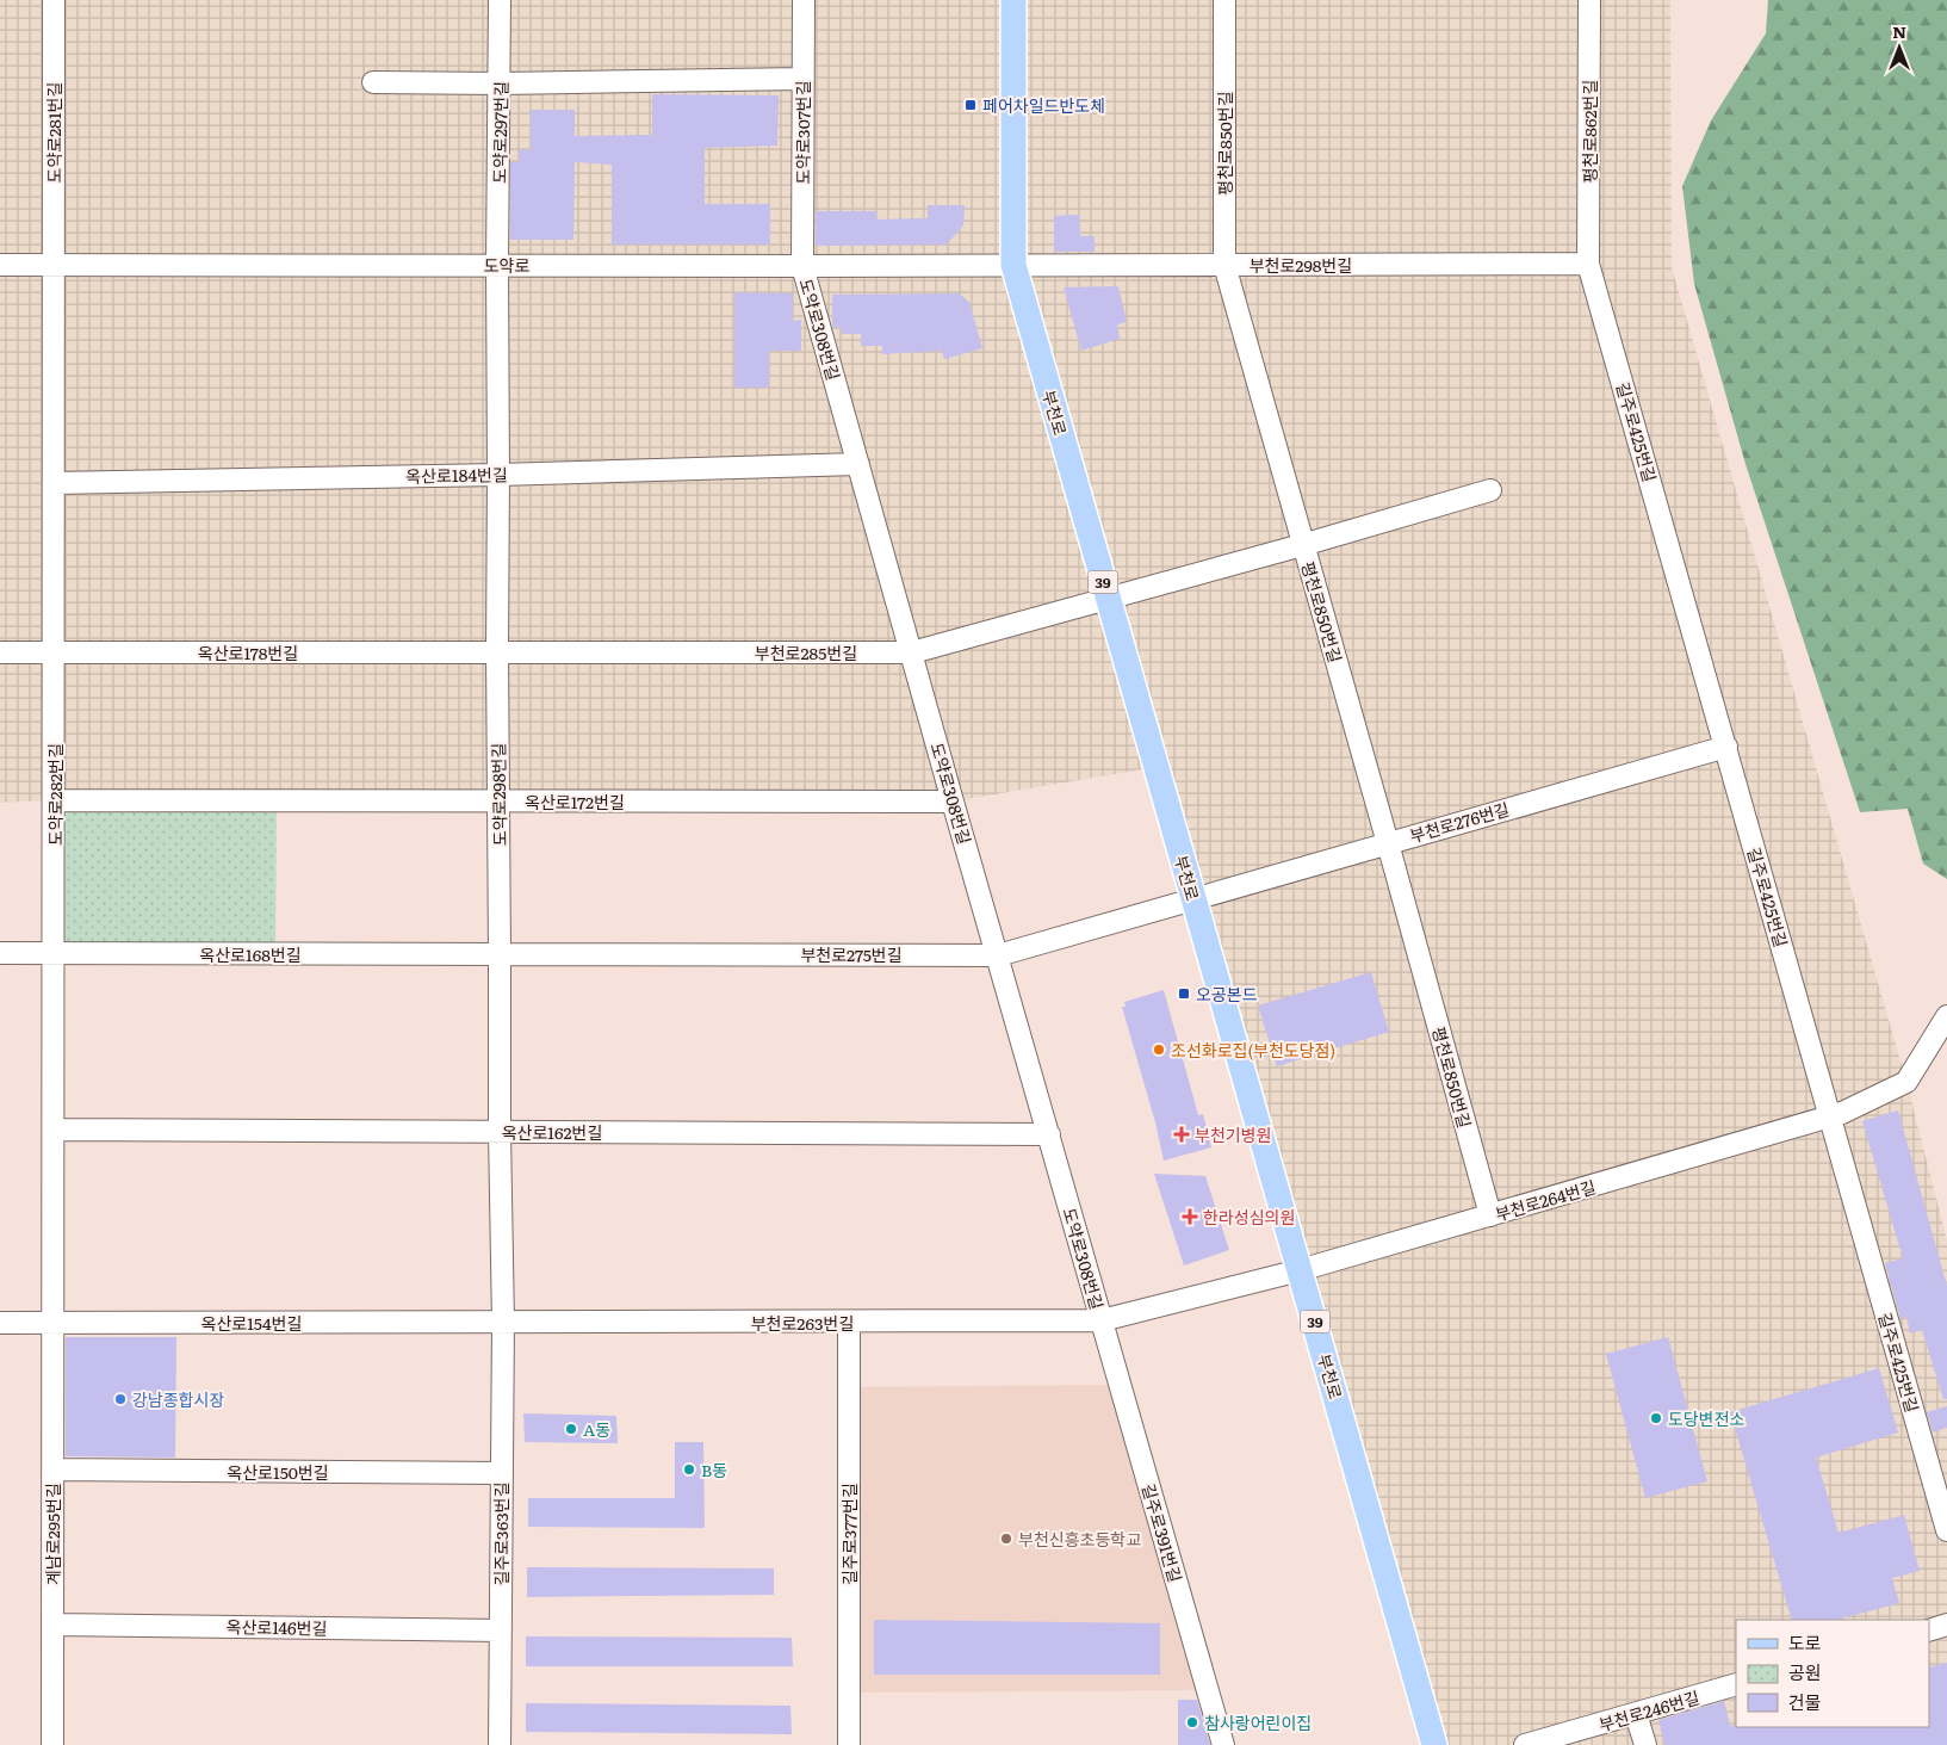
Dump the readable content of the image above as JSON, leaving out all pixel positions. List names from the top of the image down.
{
  "streets": {
    "main road": ["부천로", "39"],
    "street": [
      "평천로862번길",
      "도약로281번길",
      "도약로297번길",
      "도약로307번길",
      "평천로850번길",
      "도약로",
      "부천로298번길",
      "도약로308번길",
      "길주로425번길",
      "옥산로184번길",
      "옥산로178번길",
      "부천로285번길",
      "도약로282번길",
      "도약로298번길",
      "옥산로172번길",
      "부천로276번길",
      "옥산로168번길",
      "부천로275번길",
      "옥산로162번길",
      "부천로264번길",
      "옥산로154번길",
      "부천로263번길",
      "옥산로150번길",
      "길주로391번길",
      "계남로295번길",
      "길주로363번길",
      "길주로377번길",
      "옥산로146번길",
      "부천로246번길"
    ]
  },
  "crossings": [
    ["평천로862번길", "부천로298번길"],
    ["평천로862번길", "길주로425번길"],
    ["도약로281번길", "도약로"],
    ["도약로281번길", "도약로282번길"],
    ["도약로297번길", "도약로"],
    ["도약로297번길", "도약로298번길"],
    ["도약로307번길", "도약로"],
    ["도약로307번길", "도약로308번길"],
    ["평천로850번길", "부천로298번길"],
    ["평천로850번길", "부천로285번길"],
    ["평천로850번길", "부천로276번길"],
    ["평천로850번길", "부천로264번길"],
    ["도약로", "부천로298번길"],
    ["도약로", "도약로308번길"],
    ["도약로", "부천로"],
    ["도약로", "도약로282번길"],
    ["도약로", "도약로298번길"],
    ["부천로298번길", "부천로"],
    ["부천로298번길", "길주로425번길"],
    ["도약로308번길", "옥산로184번길"],
    ["도약로308번길", "부천로285번길"],
    ["도약로308번길", "옥산로172번길"],
    ["도약로308번길", "부천로275번길"],
    ["도약로308번길", "옥산로162번길"],
    ["도약로308번길", "부천로264번길"],
    ["도약로308번길", "부천로263번길"],
    ["도약로308번길", "길주로391번길"],
    ["부천로", "부천로285번길"],
    ["부천로", "부천로276번길"],
    ["부천로", "부천로275번길"],
    ["부천로", "부천로264번길"],
    ["길주로425번길", "부천로276번길"],
    ["길주로425번길", "부천로264번길"],
    ["옥산로184번길", "도약로282번길"],
    ["옥산로184번길", "도약로298번길"],
    ["옥산로178번길", "부천로285번길"],
    ["옥산로178번길", "도약로282번길"],
    ["옥산로178번길", "도약로298번길"],
    ["부천로285번길", "도약로298번길"],
    ["도약로282번길", "옥산로172번길"],
    ["도약로282번길", "옥산로168번길"],
    ["도약로282번길", "옥산로162번길"],
    ["도약로282번길", "옥산로154번길"],
    ["도약로282번길", "계남로295번길"],
    ["도약로298번길", "옥산로172번길"],
    ["도약로298번길", "옥산로168번길"],
    ["도약로298번길", "부천로275번길"],
    ["도약로298번길", "옥산로162번길"],
    ["도약로298번길", "옥산로154번길"],
    ["도약로298번길", "부천로263번길"],
    ["도약로298번길", "길주로363번길"],
    ["부천로276번길", "부천로275번길"],
    ["옥산로168번길", "부천로275번길"],
    ["부천로264번길", "부천로263번길"],
    ["부천로264번길", "길주로391번길"],
    ["옥산로154번길", "부천로263번길"],
    ["옥산로154번길", "계남로295번길"],
    ["옥산로154번길", "길주로363번길"],
    ["부천로263번길", "길주로391번길"],
    ["부천로263번길", "길주로363번길"],
    ["부천로263번길", "길주로377번길"],
    ["옥산로150번길", "계남로295번길"],
    ["옥산로150번길", "길주로363번길"],
    ["계남로295번길", "옥산로146번길"],
    ["길주로363번길", "옥산로146번길"]
  ],
  "places": {
    "transit": ["페어차일드반도체", "오공본드"],
    "other": [
      "조선화로집(부천도당점)",
      "강남종합시장",
      "도당변전소",
      "A동",
      "B동",
      "부천신흥초등학교",
      "참사랑어린이집"
    ],
    "health": ["부천기병원", "한라성심의원"]
  },
  "legend": ["도로", "공원", "건물"],
  "north": "top"
}
